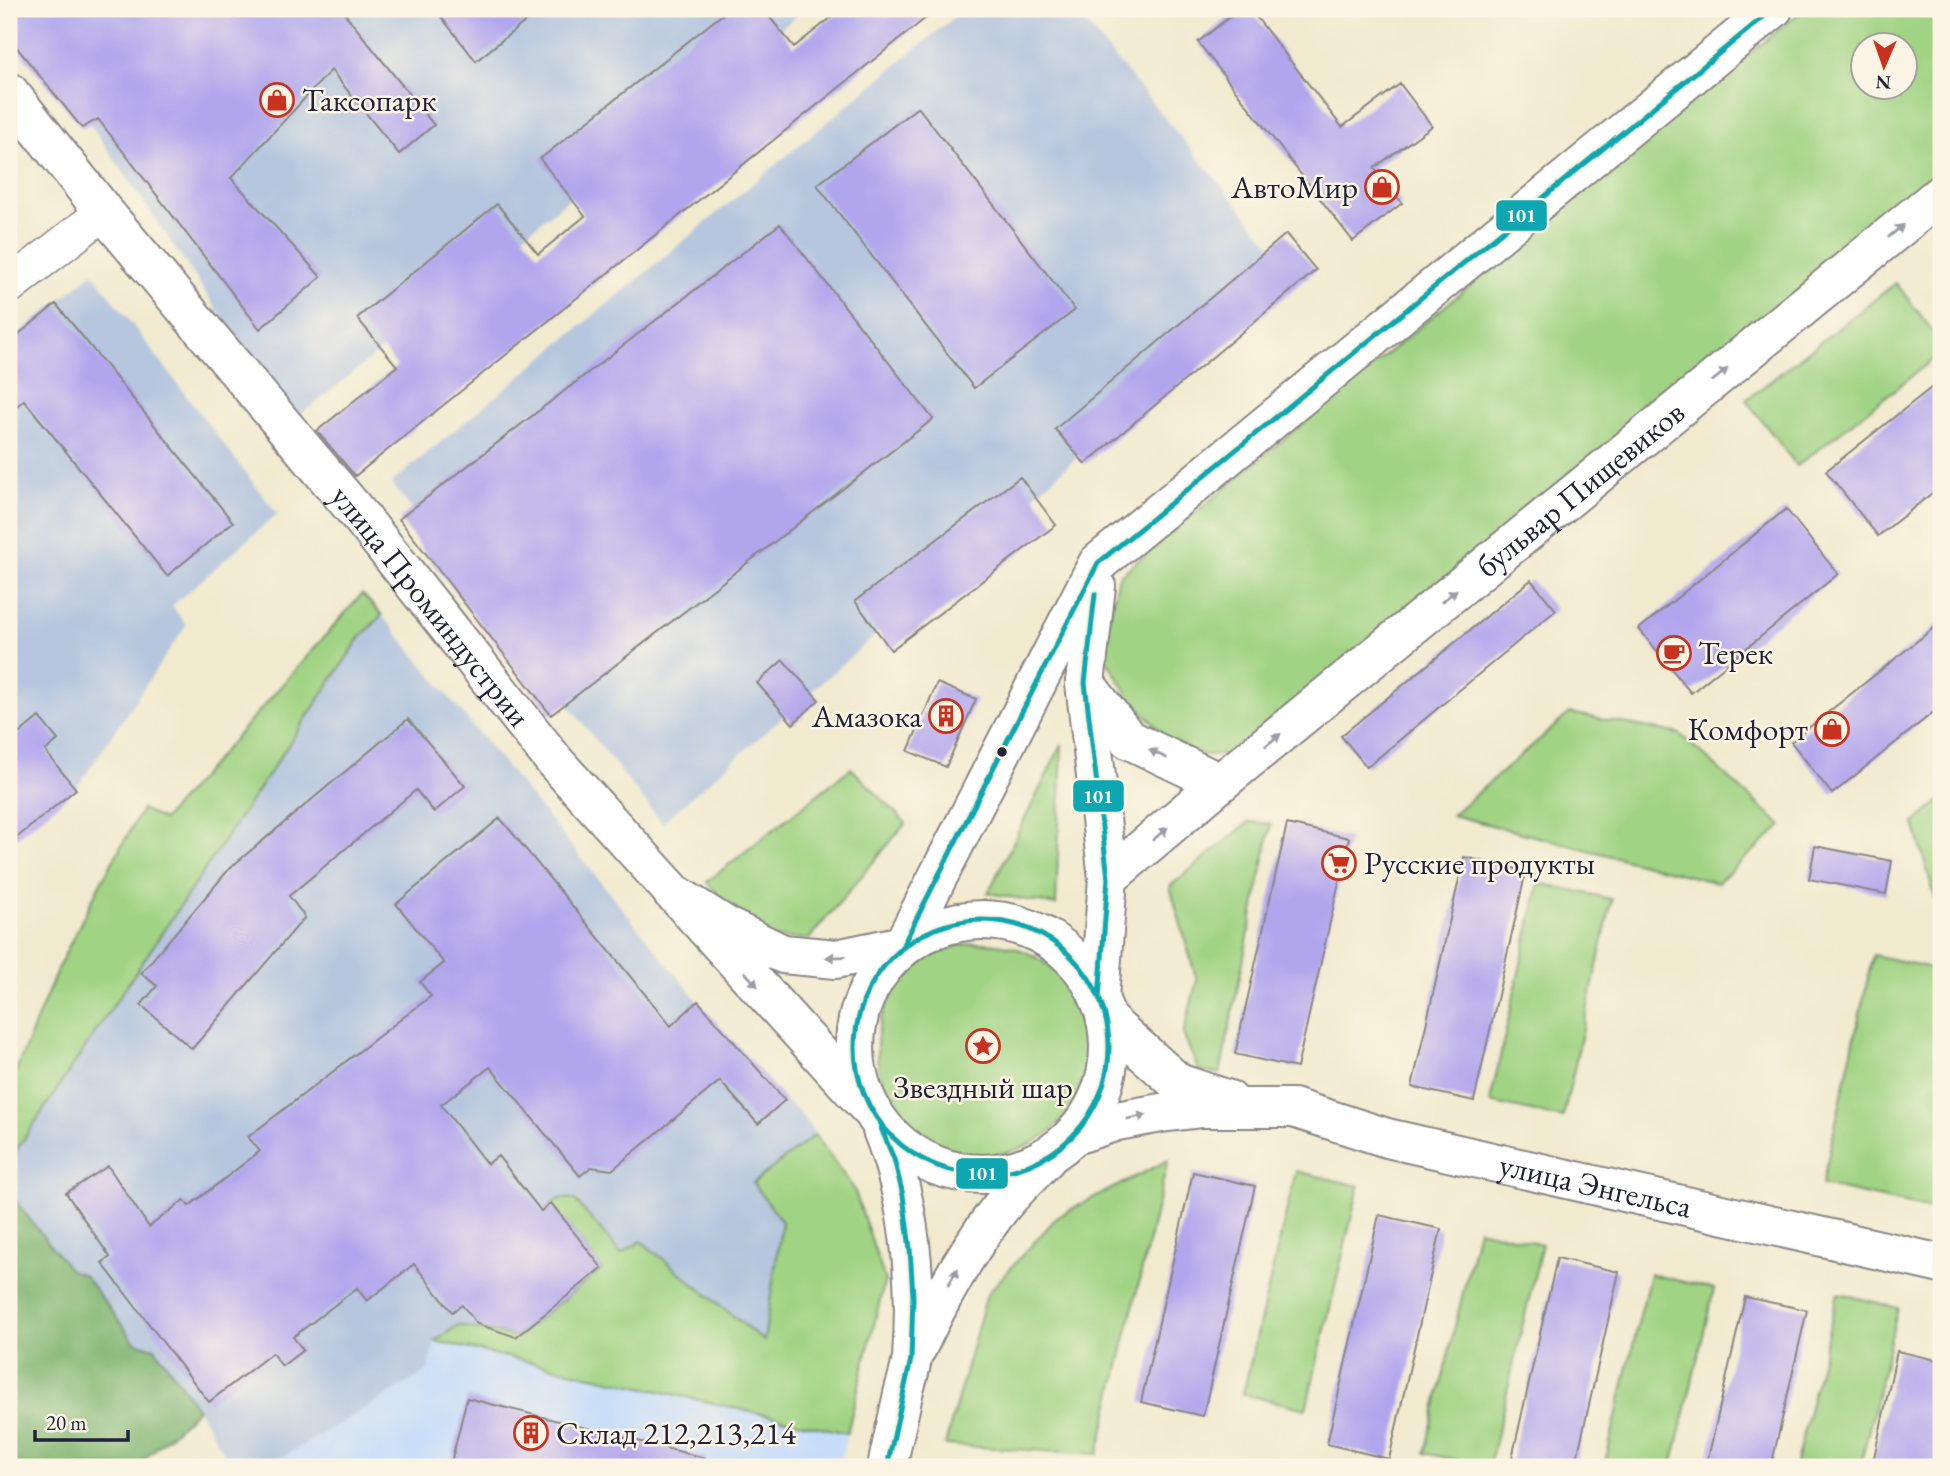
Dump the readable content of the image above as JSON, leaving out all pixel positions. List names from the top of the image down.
{
  "streets": {
    "main road": ["бульвар Пищевиков", "улица Проминдустрии", "улица Энгельса"]
  },
  "places": {
    "shop": ["Таксопарк", "АвтоМир", "Комфорт"],
    "cafe": ["Терек"],
    "building": ["Амазока", "Склад 212,213,214"],
    "supermarket": ["Русские продукты"],
    "place": ["Звездный шар"]
  },
  "lines": ["transit line 101"],
  "scale_bar": "20 m",
  "north": "bottom"
}
